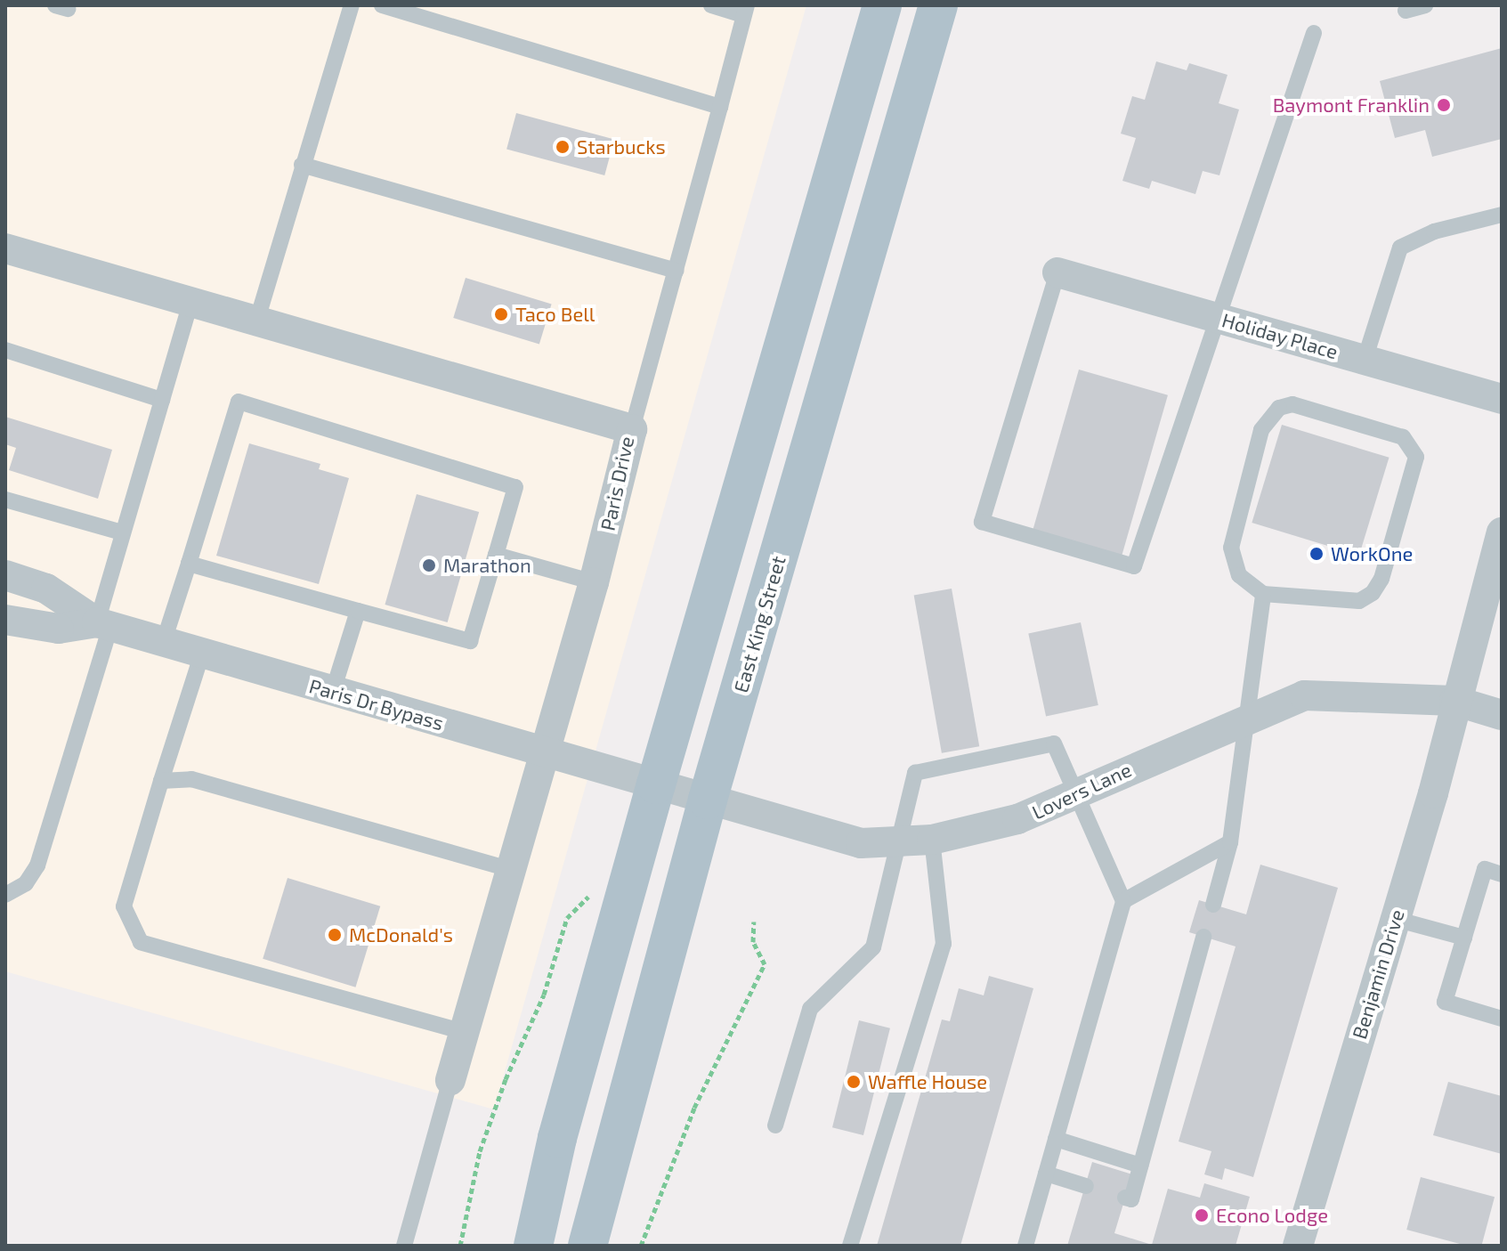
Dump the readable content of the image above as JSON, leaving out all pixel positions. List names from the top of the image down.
{
  "streets": {
    "main road": ["East King Street"],
    "street": [
      "Holiday Place",
      "Paris Drive",
      "Paris Dr Bypass",
      "Lovers Lane",
      "Benjamin Drive"
    ]
  },
  "crossings": [
    ["Paris Drive", "Paris Dr Bypass"],
    ["East King Street", "Lovers Lane"],
    ["Paris Dr Bypass", "Lovers Lane"],
    ["Lovers Lane", "Benjamin Drive"]
  ],
  "places": [
    "Baymont Franklin",
    "Starbucks",
    "Taco Bell",
    "WorkOne",
    "Marathon",
    "McDonald's",
    "Waffle House",
    "Econo Lodge"
  ]
}
